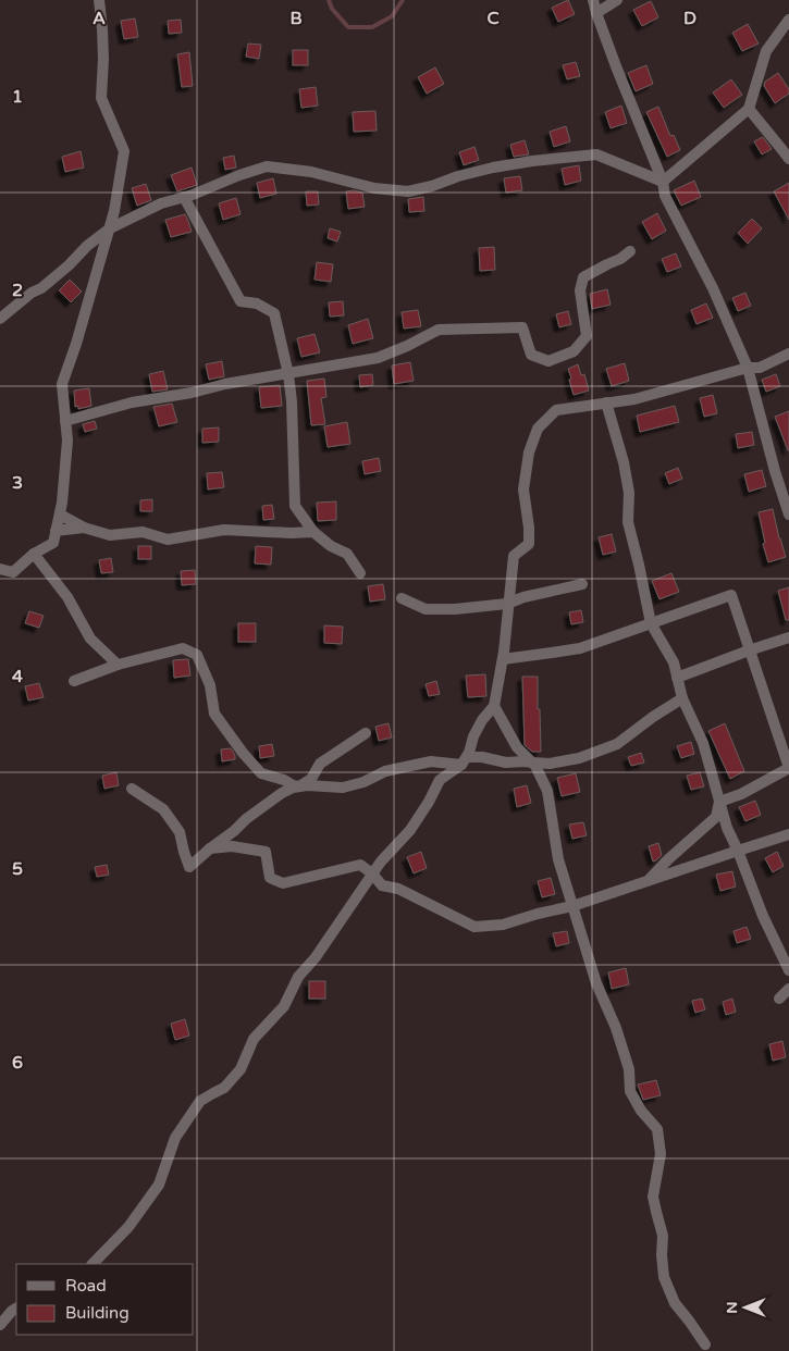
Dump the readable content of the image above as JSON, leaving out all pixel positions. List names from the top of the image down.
{
  "legend": ["Road", "Building"],
  "north": "left",
  "grid": {
    "columns": [
      "A",
      "B",
      "C",
      "D"
    ],
    "rows": [
      "1",
      "2",
      "3",
      "4",
      "5",
      "6"
    ]
  }
}
